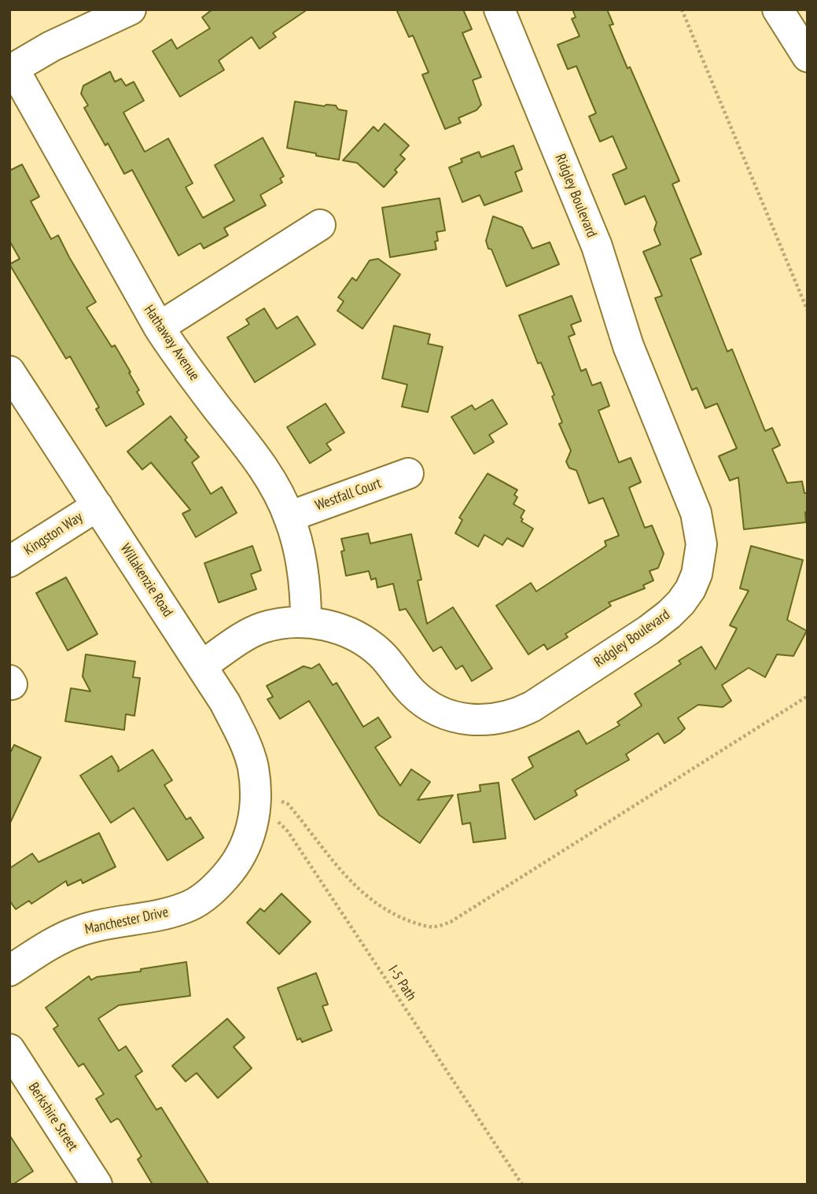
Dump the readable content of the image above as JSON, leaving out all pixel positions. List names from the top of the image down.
{
  "streets": {
    "main road": [
      "Ridgley Boulevard",
      "Hathaway Avenue",
      "Westfall Court",
      "Kingston Way",
      "Willakenzie Road",
      "Manchester Drive",
      "Berkshire Street"
    ],
    "path": ["I-5 Path"]
  },
  "crossings": [
    ["Ridgley Boulevard", "Hathaway Avenue"],
    ["Ridgley Boulevard", "Willakenzie Road"],
    ["Hathaway Avenue", "Westfall Court"],
    ["Kingston Way", "Willakenzie Road"],
    ["Willakenzie Road", "Manchester Drive"],
    ["Willakenzie Road", "I-5 Path"],
    ["Manchester Drive", "I-5 Path"]
  ]
}
